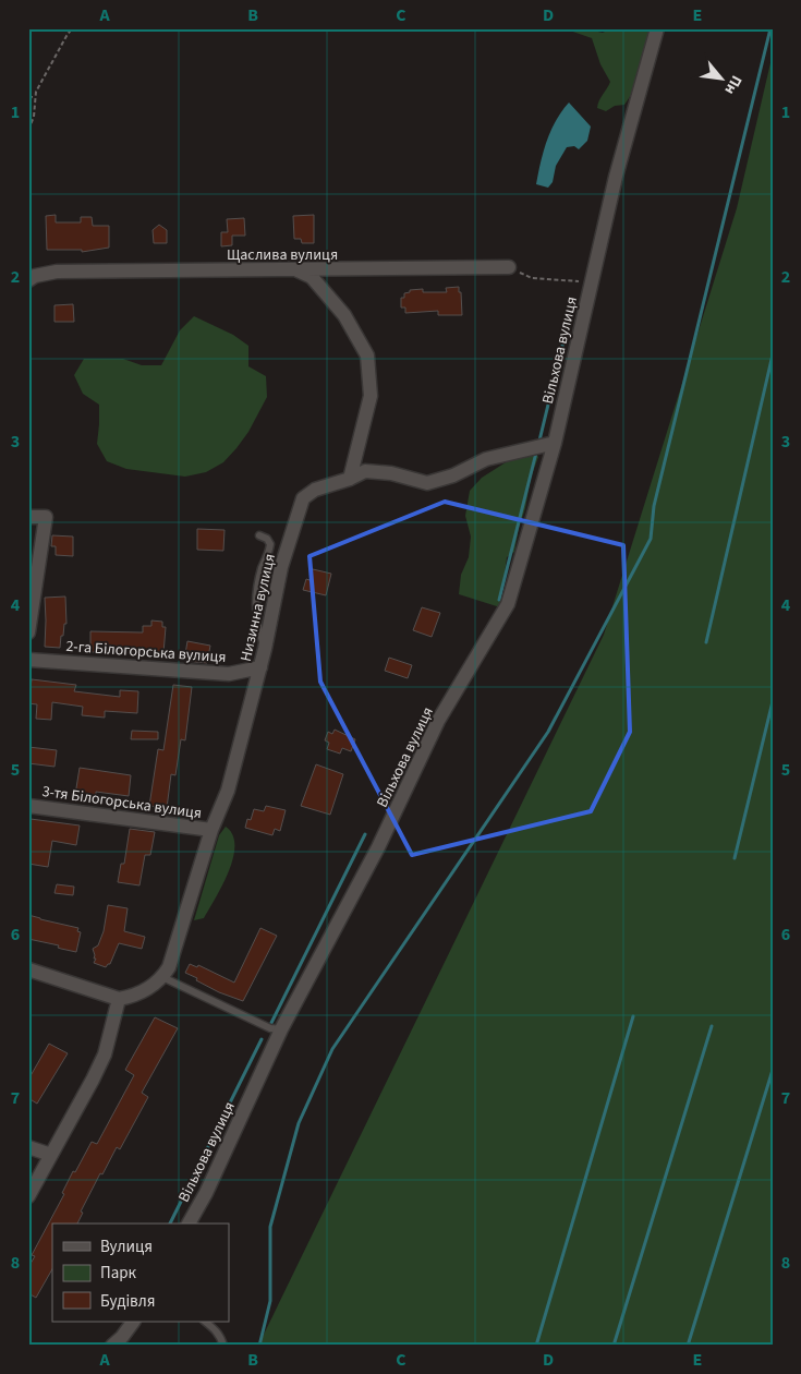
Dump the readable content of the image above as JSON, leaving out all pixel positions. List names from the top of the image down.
{
  "streets": {
    "street": [
      "Щаслива вулиця",
      "Вільхова вулиця",
      "Низинна вулиця",
      "2-га Білогорська вулиця",
      "3-тя Білогорська вулиця"
    ]
  },
  "crossings": [
    ["Вільхова вулиця", "Низинна вулиця"],
    ["Низинна вулиця", "2-га Білогорська вулиця"],
    ["Низинна вулиця", "3-тя Білогорська вулиця"]
  ],
  "legend": ["Вулиця", "Парк", "Будівля"],
  "north": "bottom right",
  "grid": {
    "columns": [
      "A",
      "B",
      "C",
      "D",
      "E"
    ],
    "rows": [
      "1",
      "2",
      "3",
      "4",
      "5",
      "6",
      "7",
      "8"
    ]
  }
}
